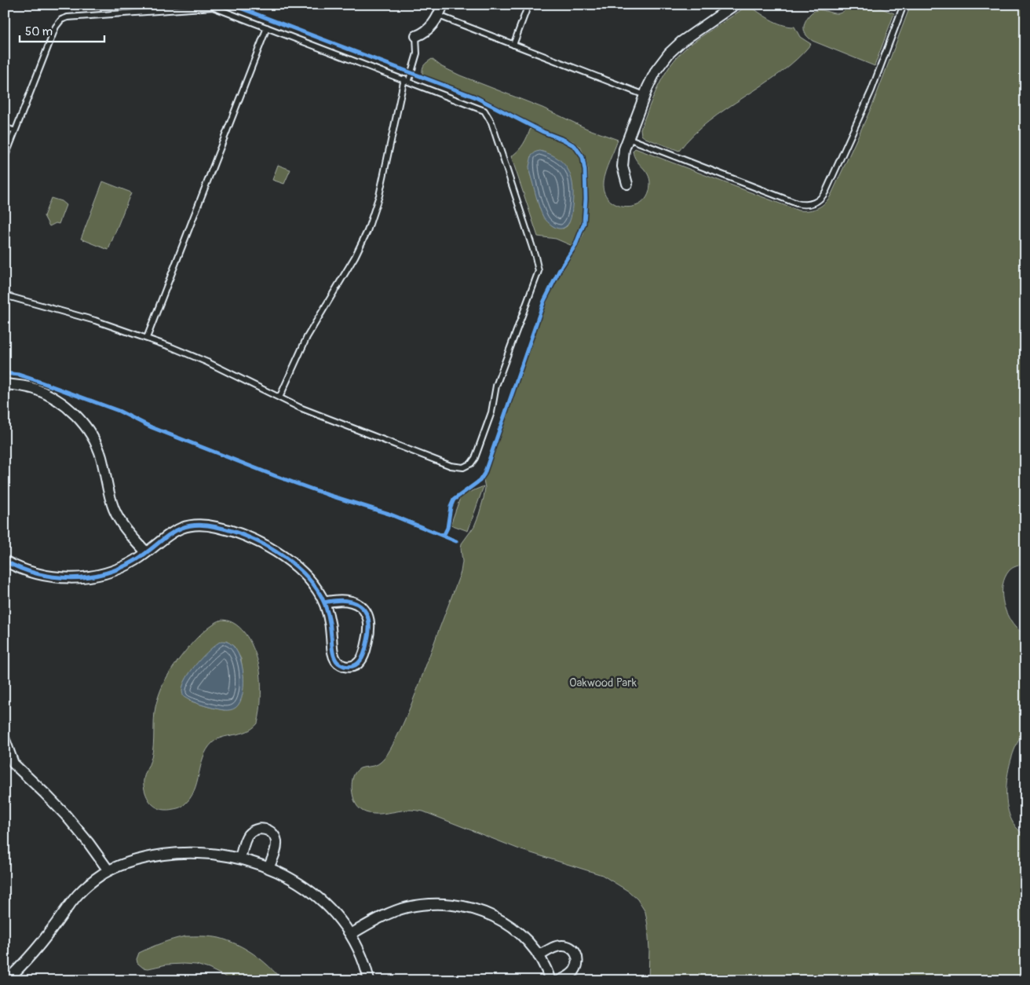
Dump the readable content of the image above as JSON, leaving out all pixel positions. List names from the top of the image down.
{
  "parks": ["Oakwood Park"],
  "scale_bar": "50 m"
}
